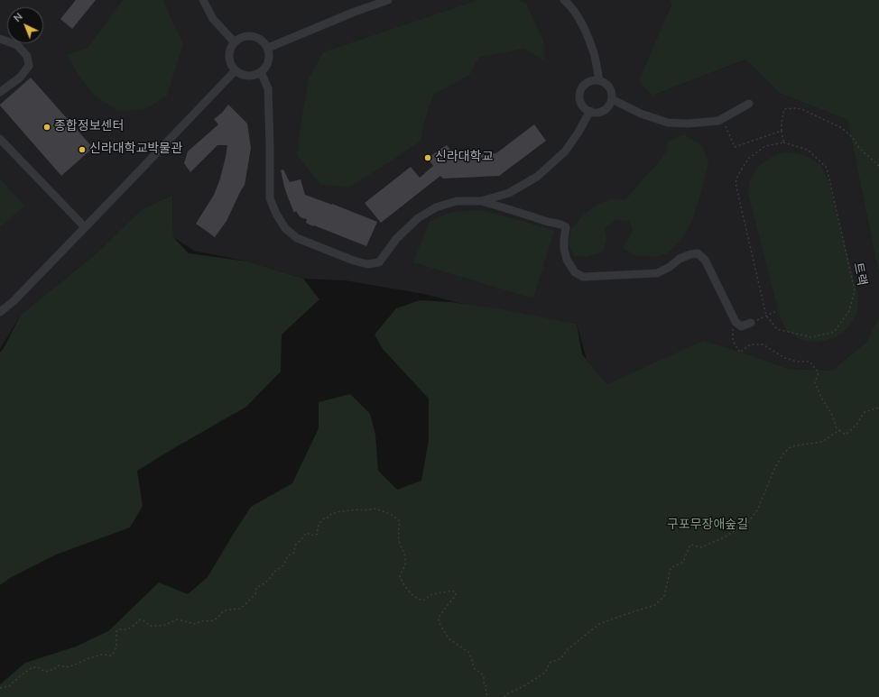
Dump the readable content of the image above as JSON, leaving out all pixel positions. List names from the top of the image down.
{
  "streets": {
    "path": ["트랙"]
  },
  "parks": ["구포무장애숲길"],
  "places": ["종합정보센터", "신라대학교박물관", "신라대학교"],
  "north": "top left"
}
